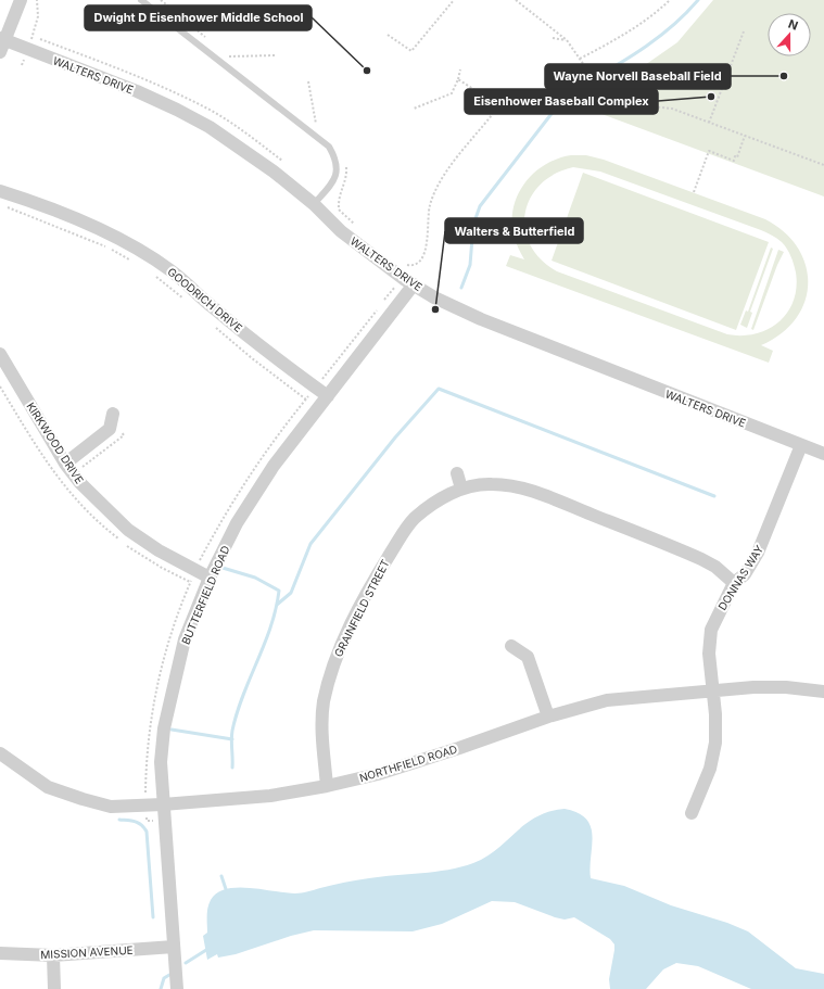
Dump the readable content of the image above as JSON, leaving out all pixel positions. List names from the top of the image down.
{
  "streets": {
    "street": [
      "WALTERS DRIVE",
      "GOODRICH DRIVE",
      "KIRKWOOD DRIVE",
      "DONNAS WAY",
      "BUTTERFIELD ROAD",
      "GRAINFIELD STREET",
      "NORTHFIELD ROAD",
      "MISSION AVENUE"
    ]
  },
  "crossings": [
    ["WALTERS DRIVE", "DONNAS WAY"],
    ["WALTERS DRIVE", "BUTTERFIELD ROAD"],
    ["GOODRICH DRIVE", "BUTTERFIELD ROAD"],
    ["KIRKWOOD DRIVE", "BUTTERFIELD ROAD"],
    ["DONNAS WAY", "GRAINFIELD STREET"],
    ["DONNAS WAY", "NORTHFIELD ROAD"],
    ["BUTTERFIELD ROAD", "NORTHFIELD ROAD"],
    ["BUTTERFIELD ROAD", "MISSION AVENUE"],
    ["GRAINFIELD STREET", "NORTHFIELD ROAD"]
  ],
  "places": [
    "Dwight D Eisenhower Middle School",
    "Wayne Norvell Baseball Field",
    "Eisenhower Baseball Complex",
    "Walters & Butterfield"
  ],
  "north": "top"
}
